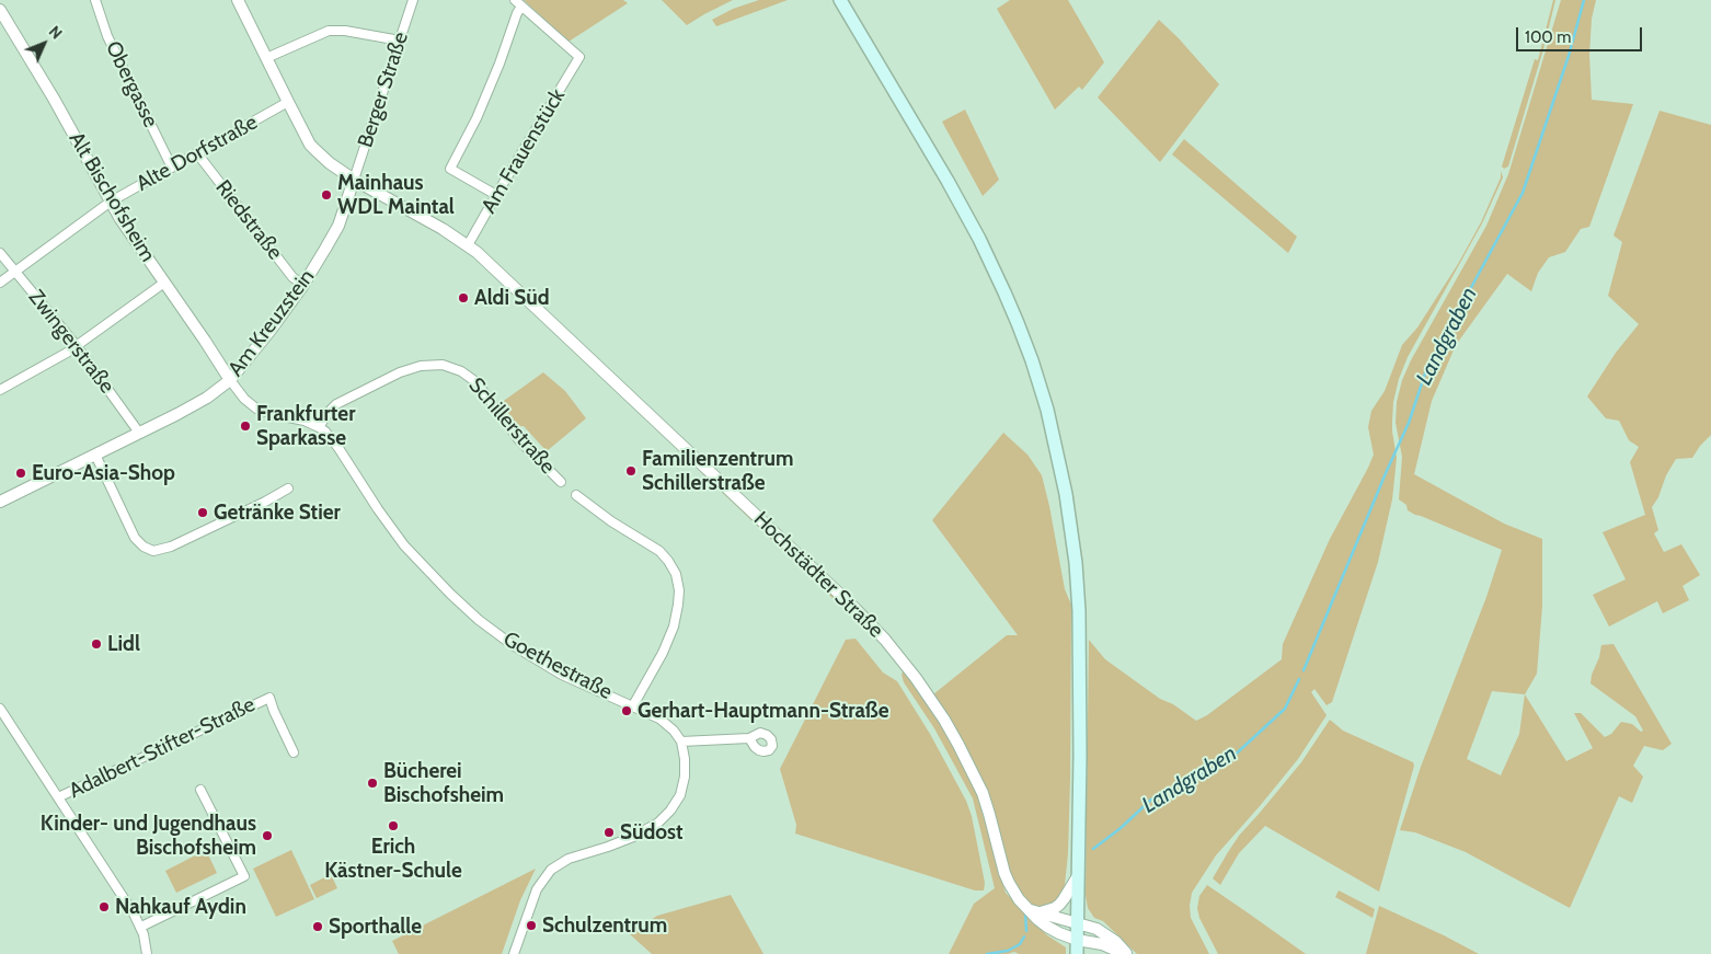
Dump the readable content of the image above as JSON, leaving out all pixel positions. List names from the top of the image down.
{
  "streets": {
    "street": [
      "Obergasse",
      "Berger Straße",
      "Am Frauenstück",
      "Alte Dorfstraße",
      "Alt Bischofsheim",
      "Riedstraße",
      "Am Kreuzstein",
      "Zwingerstraße",
      "Schillerstraße",
      "Hochstädter Straße",
      "Goethestraße",
      "Adalbert-Stifter-Straße"
    ]
  },
  "crossings": [
    ["Obergasse", "Alte Dorfstraße"],
    ["Berger Straße", "Am Kreuzstein"],
    ["Berger Straße", "Hochstädter Straße"],
    ["Am Frauenstück", "Hochstädter Straße"],
    ["Alte Dorfstraße", "Alt Bischofsheim"],
    ["Alte Dorfstraße", "Riedstraße"],
    ["Alte Dorfstraße", "Zwingerstraße"],
    ["Alte Dorfstraße", "Hochstädter Straße"],
    ["Alt Bischofsheim", "Am Kreuzstein"],
    ["Alt Bischofsheim", "Goethestraße"],
    ["Riedstraße", "Am Kreuzstein"],
    ["Am Kreuzstein", "Zwingerstraße"],
    ["Am Kreuzstein", "Hochstädter Straße"],
    ["Am Kreuzstein", "Goethestraße"],
    ["Schillerstraße", "Goethestraße"]
  ],
  "water": ["Landgraben"],
  "places": [
    "Mainhaus WDL Maintal",
    "Aldi Süd",
    "Frankfurter Sparkasse",
    "Familienzentrum Schillerstraße",
    "Euro-Asia-Shop",
    "Getränke Stier",
    "Lidl",
    "Gerhart-Hauptmann-Straße",
    "Bücherei Bischofsheim",
    "Erich Kästner-Schule",
    "Südost",
    "Kinder- und Jugendhaus Bischofsheim",
    "Nahkauf Aydin",
    "Schulzentrum",
    "Sporthalle"
  ],
  "scale_bar": "100 m",
  "north": "top right"
}
